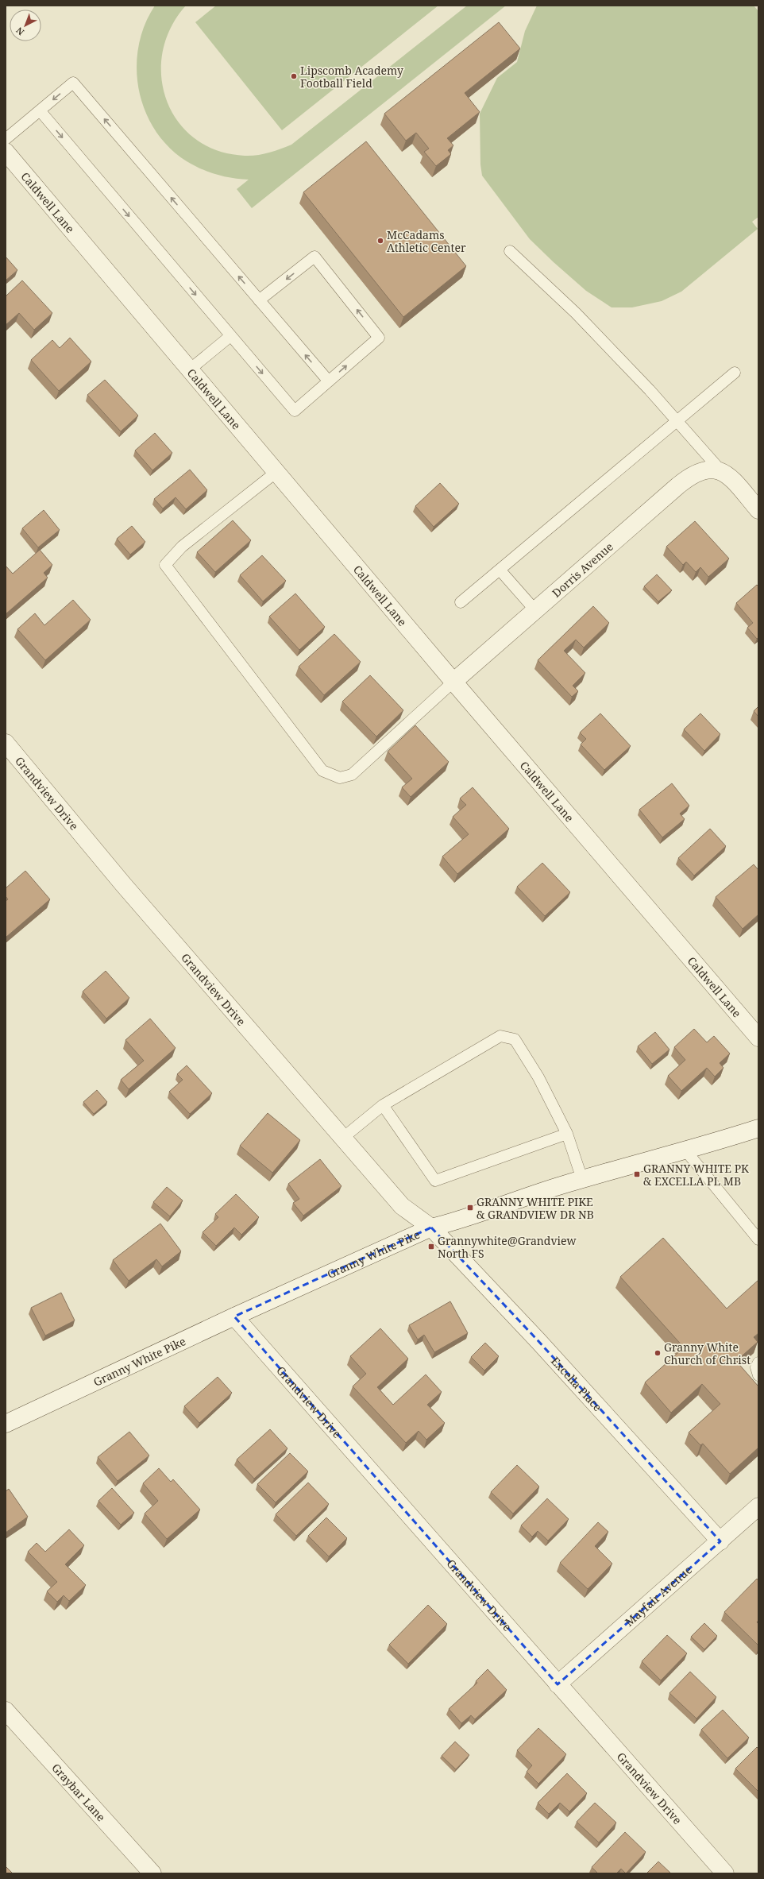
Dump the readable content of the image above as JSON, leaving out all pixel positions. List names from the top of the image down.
{
  "streets": {
    "street": [
      "Caldwell Lane",
      "Dorris Avenue",
      "Grandview Drive",
      "Granny White Pike",
      "Excella Place",
      "Mayfair Avenue",
      "Graybar Lane"
    ]
  },
  "crossings": [
    ["Caldwell Lane", "Dorris Avenue"],
    ["Grandview Drive", "Granny White Pike"],
    ["Grandview Drive", "Excella Place"],
    ["Grandview Drive", "Mayfair Avenue"],
    ["Granny White Pike", "Excella Place"],
    ["Excella Place", "Mayfair Avenue"]
  ],
  "places": {
    "other": ["Lipscomb Academy Football Field", "McCadams Athletic Center", "Granny White Church of Christ"],
    "transit": ["GRANNY WHITE PK & EXCELLA PL MB", "GRANNY WHITE PIKE & GRANDVIEW DR NB", "Grannywhite@Grandview North FS"]
  },
  "north": "bottom left"
}
